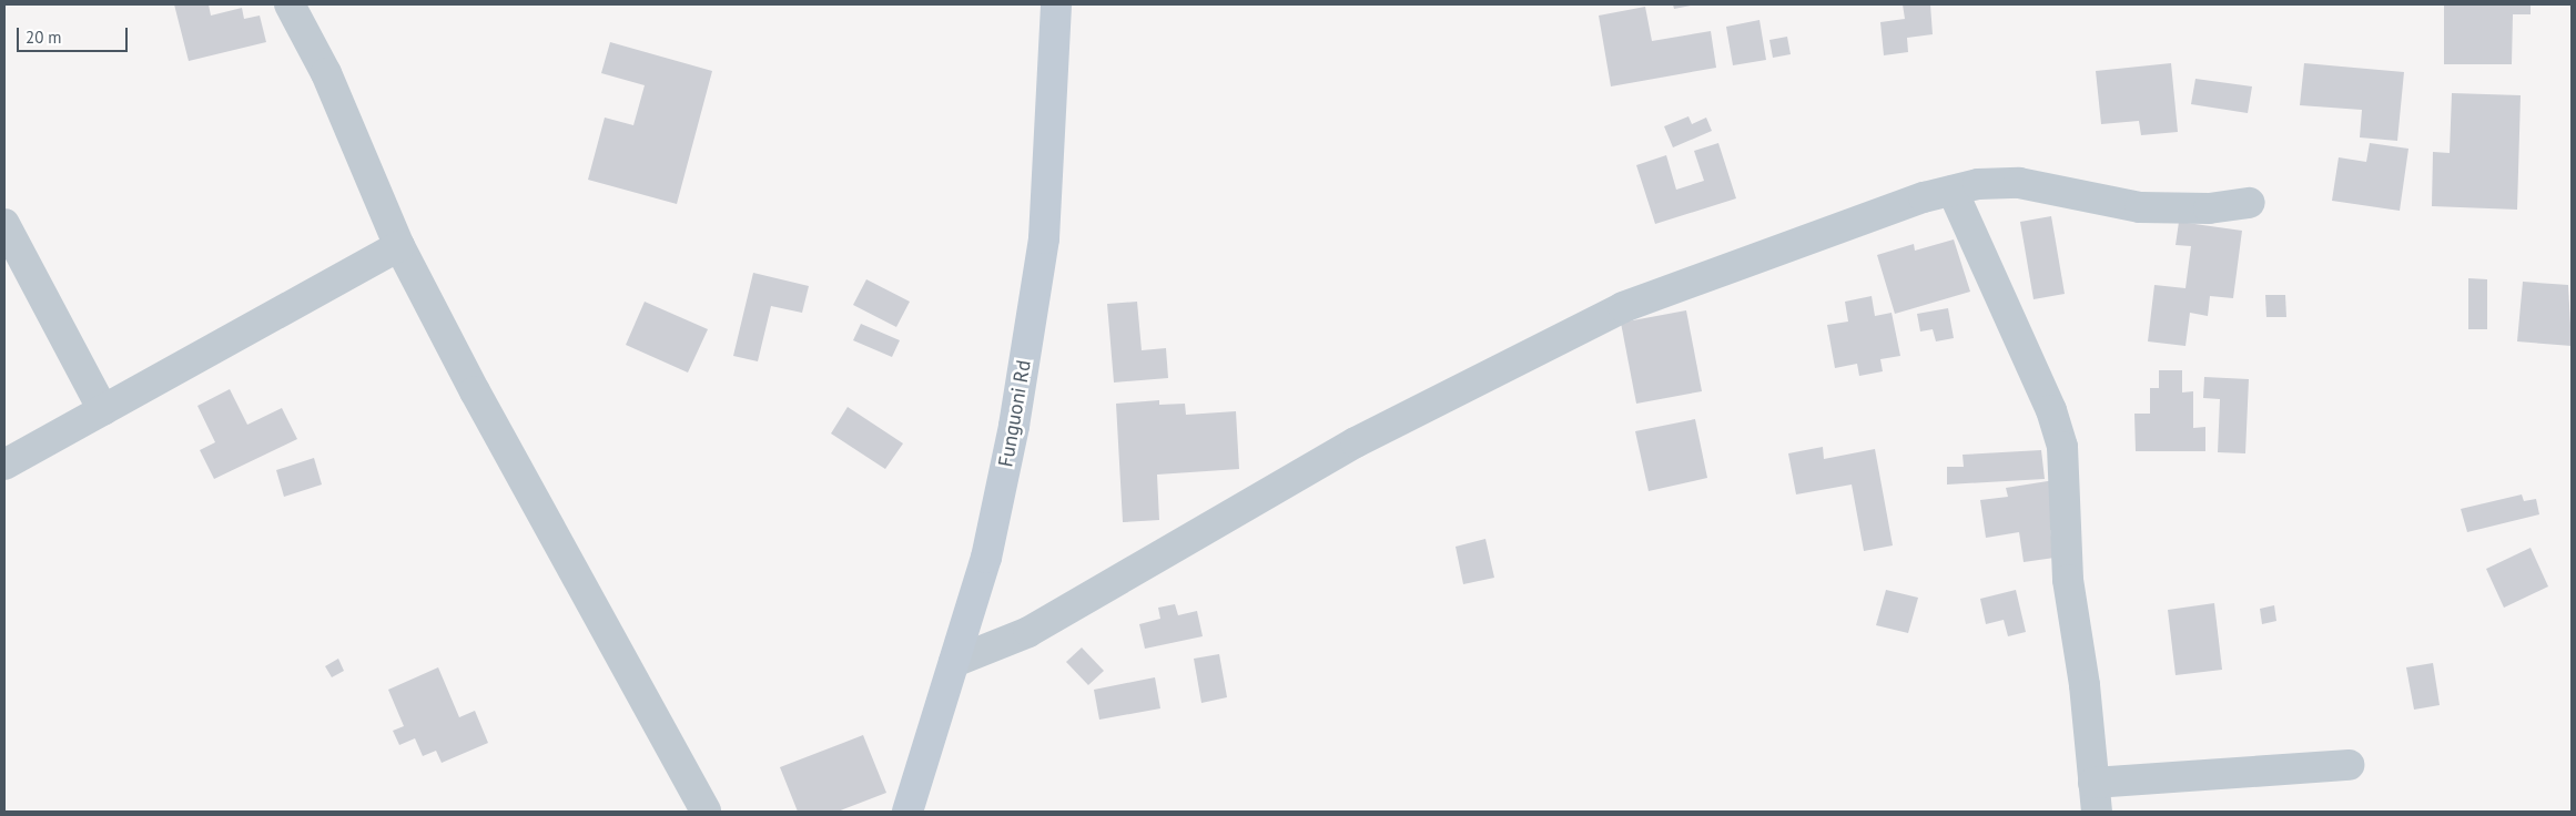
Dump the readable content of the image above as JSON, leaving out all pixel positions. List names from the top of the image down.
{
  "streets": {
    "street": ["Funguoni Rd"]
  },
  "scale_bar": "20 m"
}
